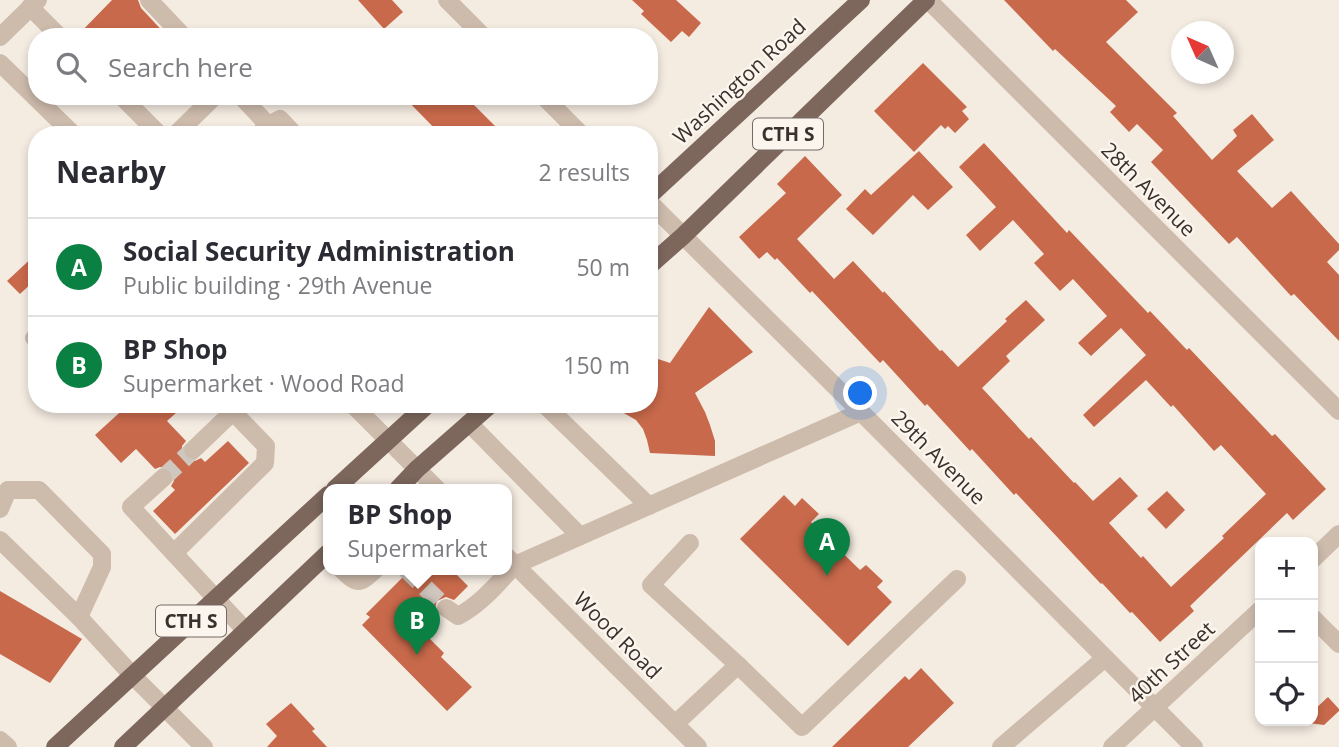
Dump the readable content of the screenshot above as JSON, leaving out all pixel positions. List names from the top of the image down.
{
  "streets": {
    "main road": ["Washington Road", "CTH S"],
    "street": [
      "28th Avenue",
      "29th Avenue",
      "Wood Road",
      "40th Street"
    ]
  },
  "crossings": [
    ["CTH S", "28th Avenue"],
    ["CTH S", "29th Avenue"],
    ["29th Avenue", "40th Street"]
  ],
  "north": "top left",
  "page": {
    "search": "Search here",
    "heading": ["Nearby", "2 results"],
    "list": [
      {
        "mark": "A",
        "name": "Social Security Administration",
        "note": "Public building · 29th Avenue",
        "value": "50 m"
      },
      {
        "mark": "B",
        "name": "BP Shop",
        "note": "Supermarket · Wood Road",
        "value": "150 m"
      }
    ],
    "popup": ["BP Shop", "Supermarket"],
    "pins": ["A", "B"],
    "map_buttons": ["+", "−"]
  }
}
